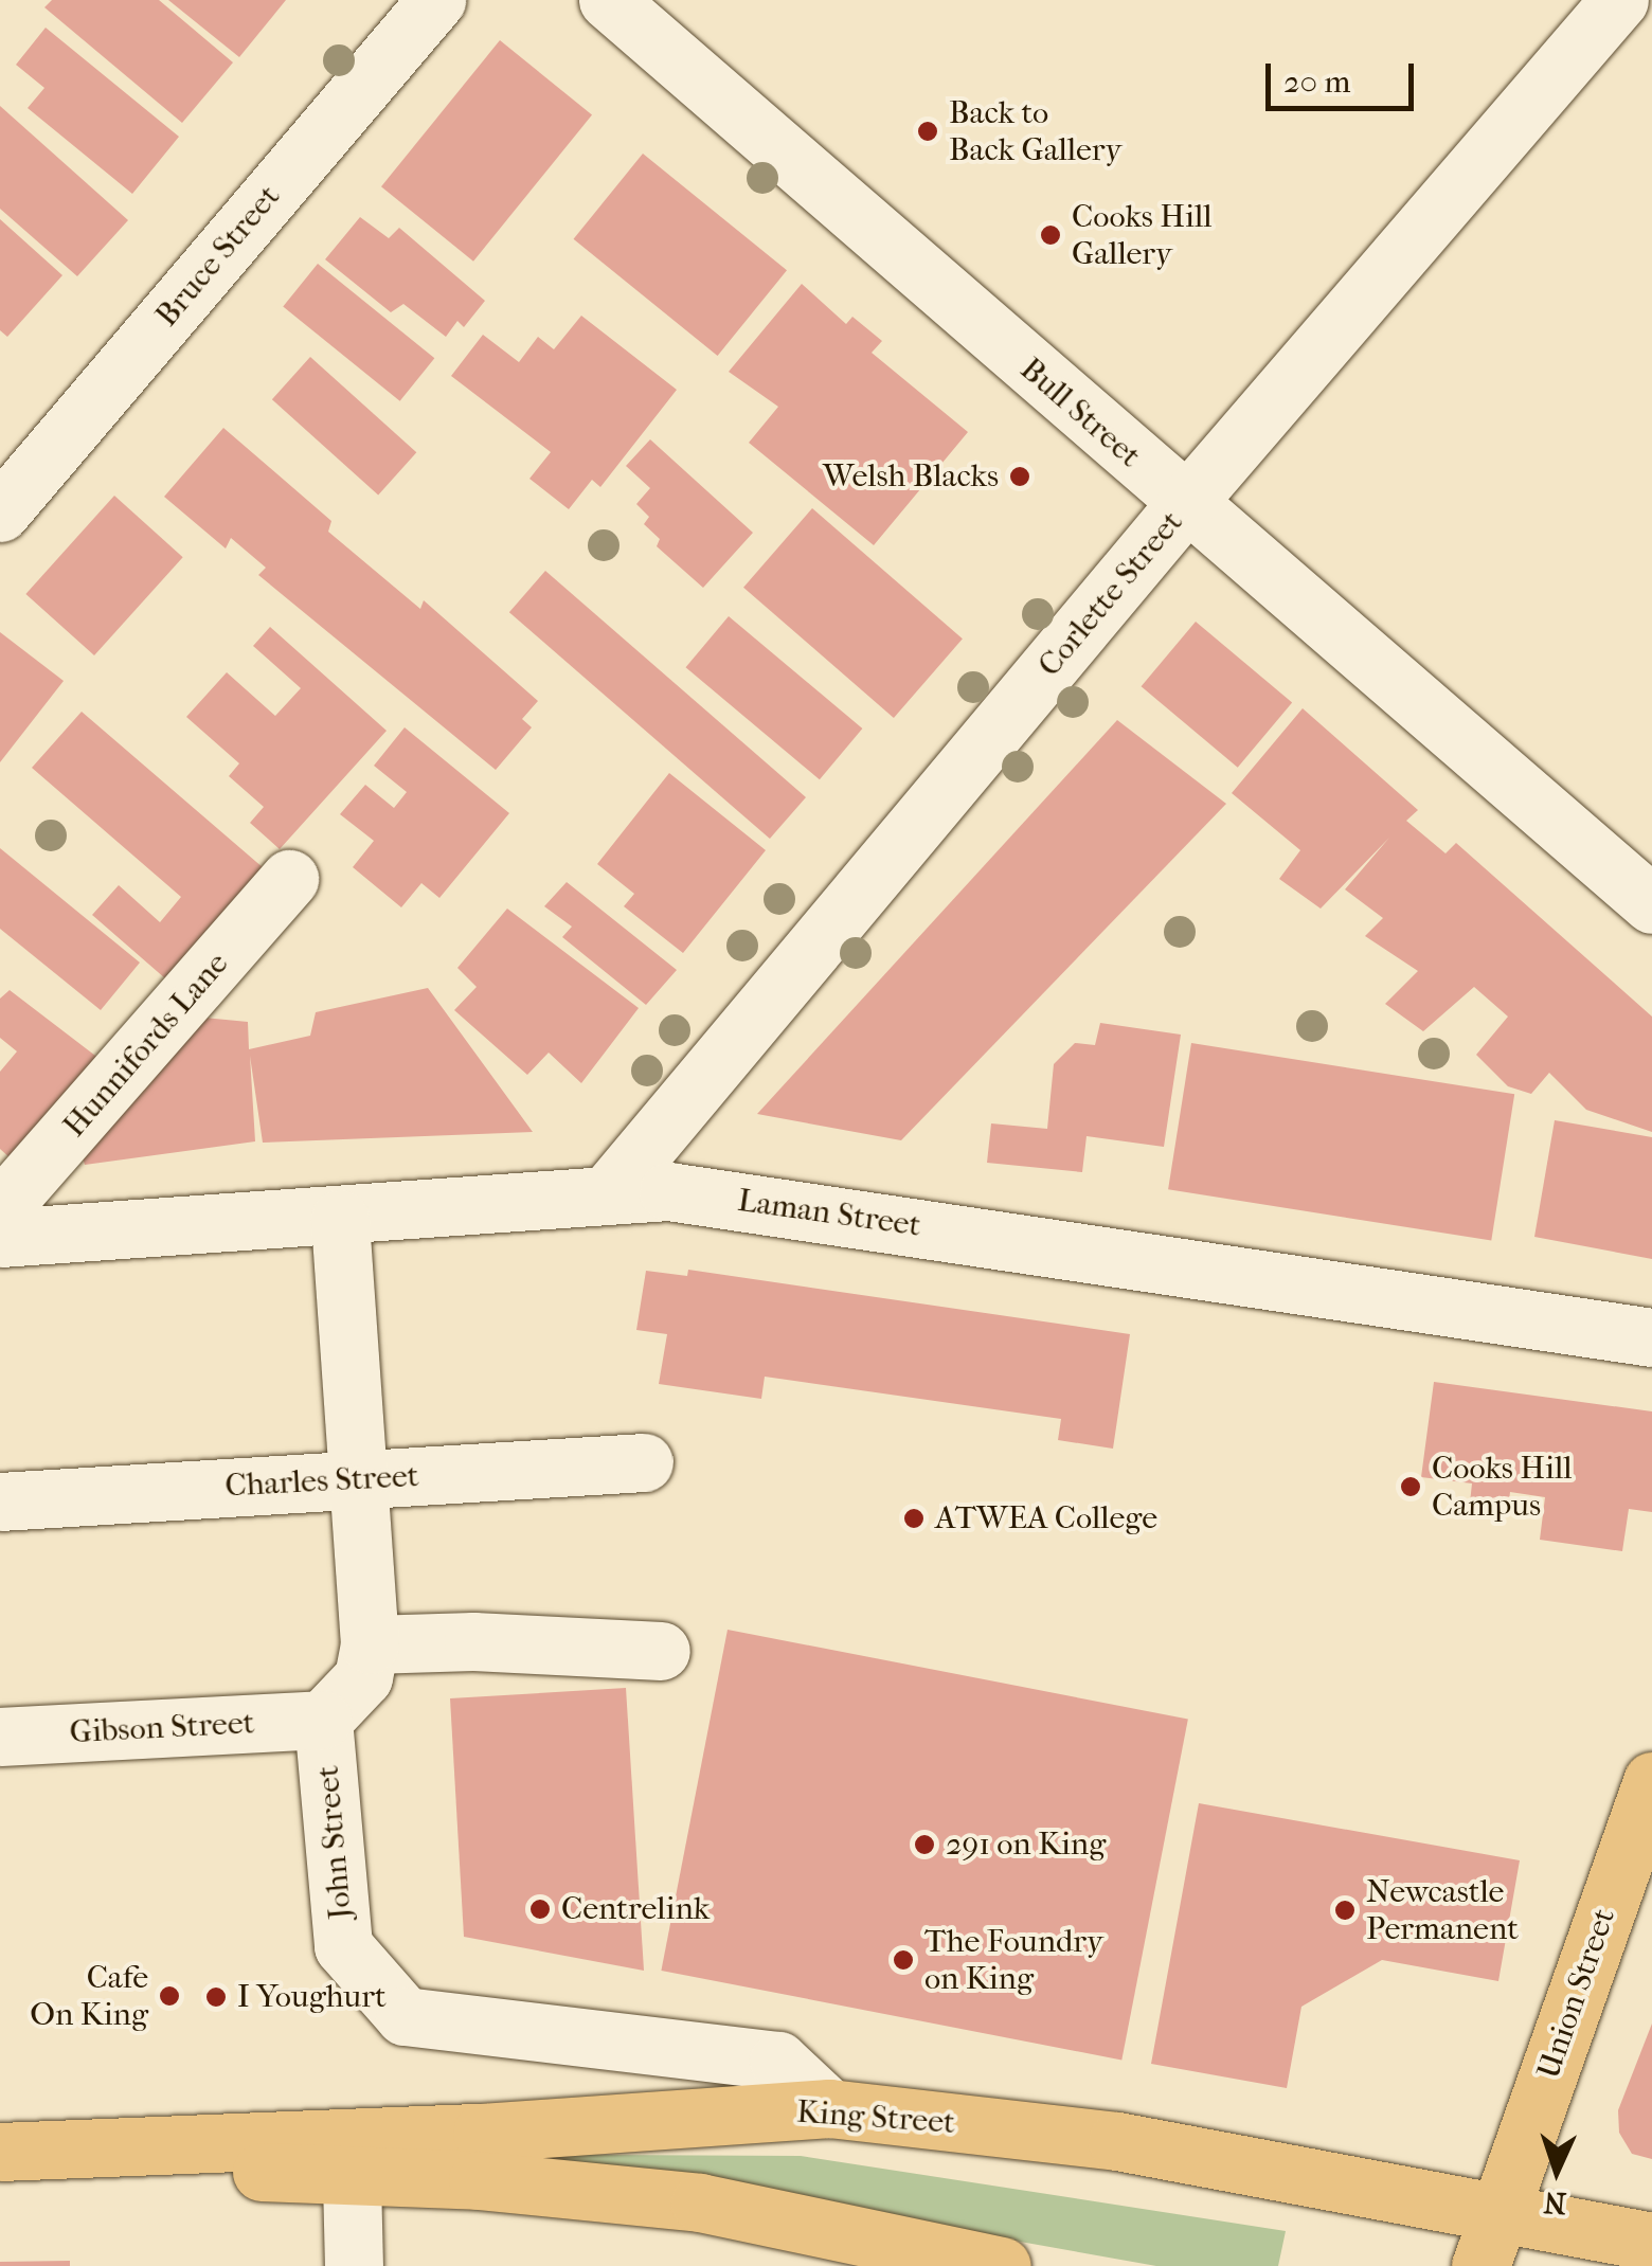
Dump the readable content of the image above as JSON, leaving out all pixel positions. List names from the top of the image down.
{
  "streets": {
    "main road": ["Union Street", "King Street"],
    "street": [
      "Bruce Street",
      "Bull Street",
      "Corlette Street",
      "Hunnifords Lane",
      "Laman Street",
      "Charles Street",
      "Gibson Street",
      "John Street"
    ]
  },
  "crossings": [
    ["Bull Street", "Corlette Street"],
    ["Corlette Street", "Laman Street"],
    ["Laman Street", "John Street"],
    ["Charles Street", "John Street"],
    ["Gibson Street", "John Street"],
    ["John Street", "King Street"],
    ["Union Street", "King Street"]
  ],
  "places": [
    "Back to Back Gallery",
    "Cooks Hill Gallery",
    "Welsh Blacks",
    "Cooks Hill Campus",
    "ATWEA College",
    "291 on King",
    "Centrelink",
    "Newcastle Permanent",
    "The Foundry on King",
    "Cafe On King",
    "I Youghurt"
  ],
  "scale_bar": "20 m",
  "north": "bottom"
}
